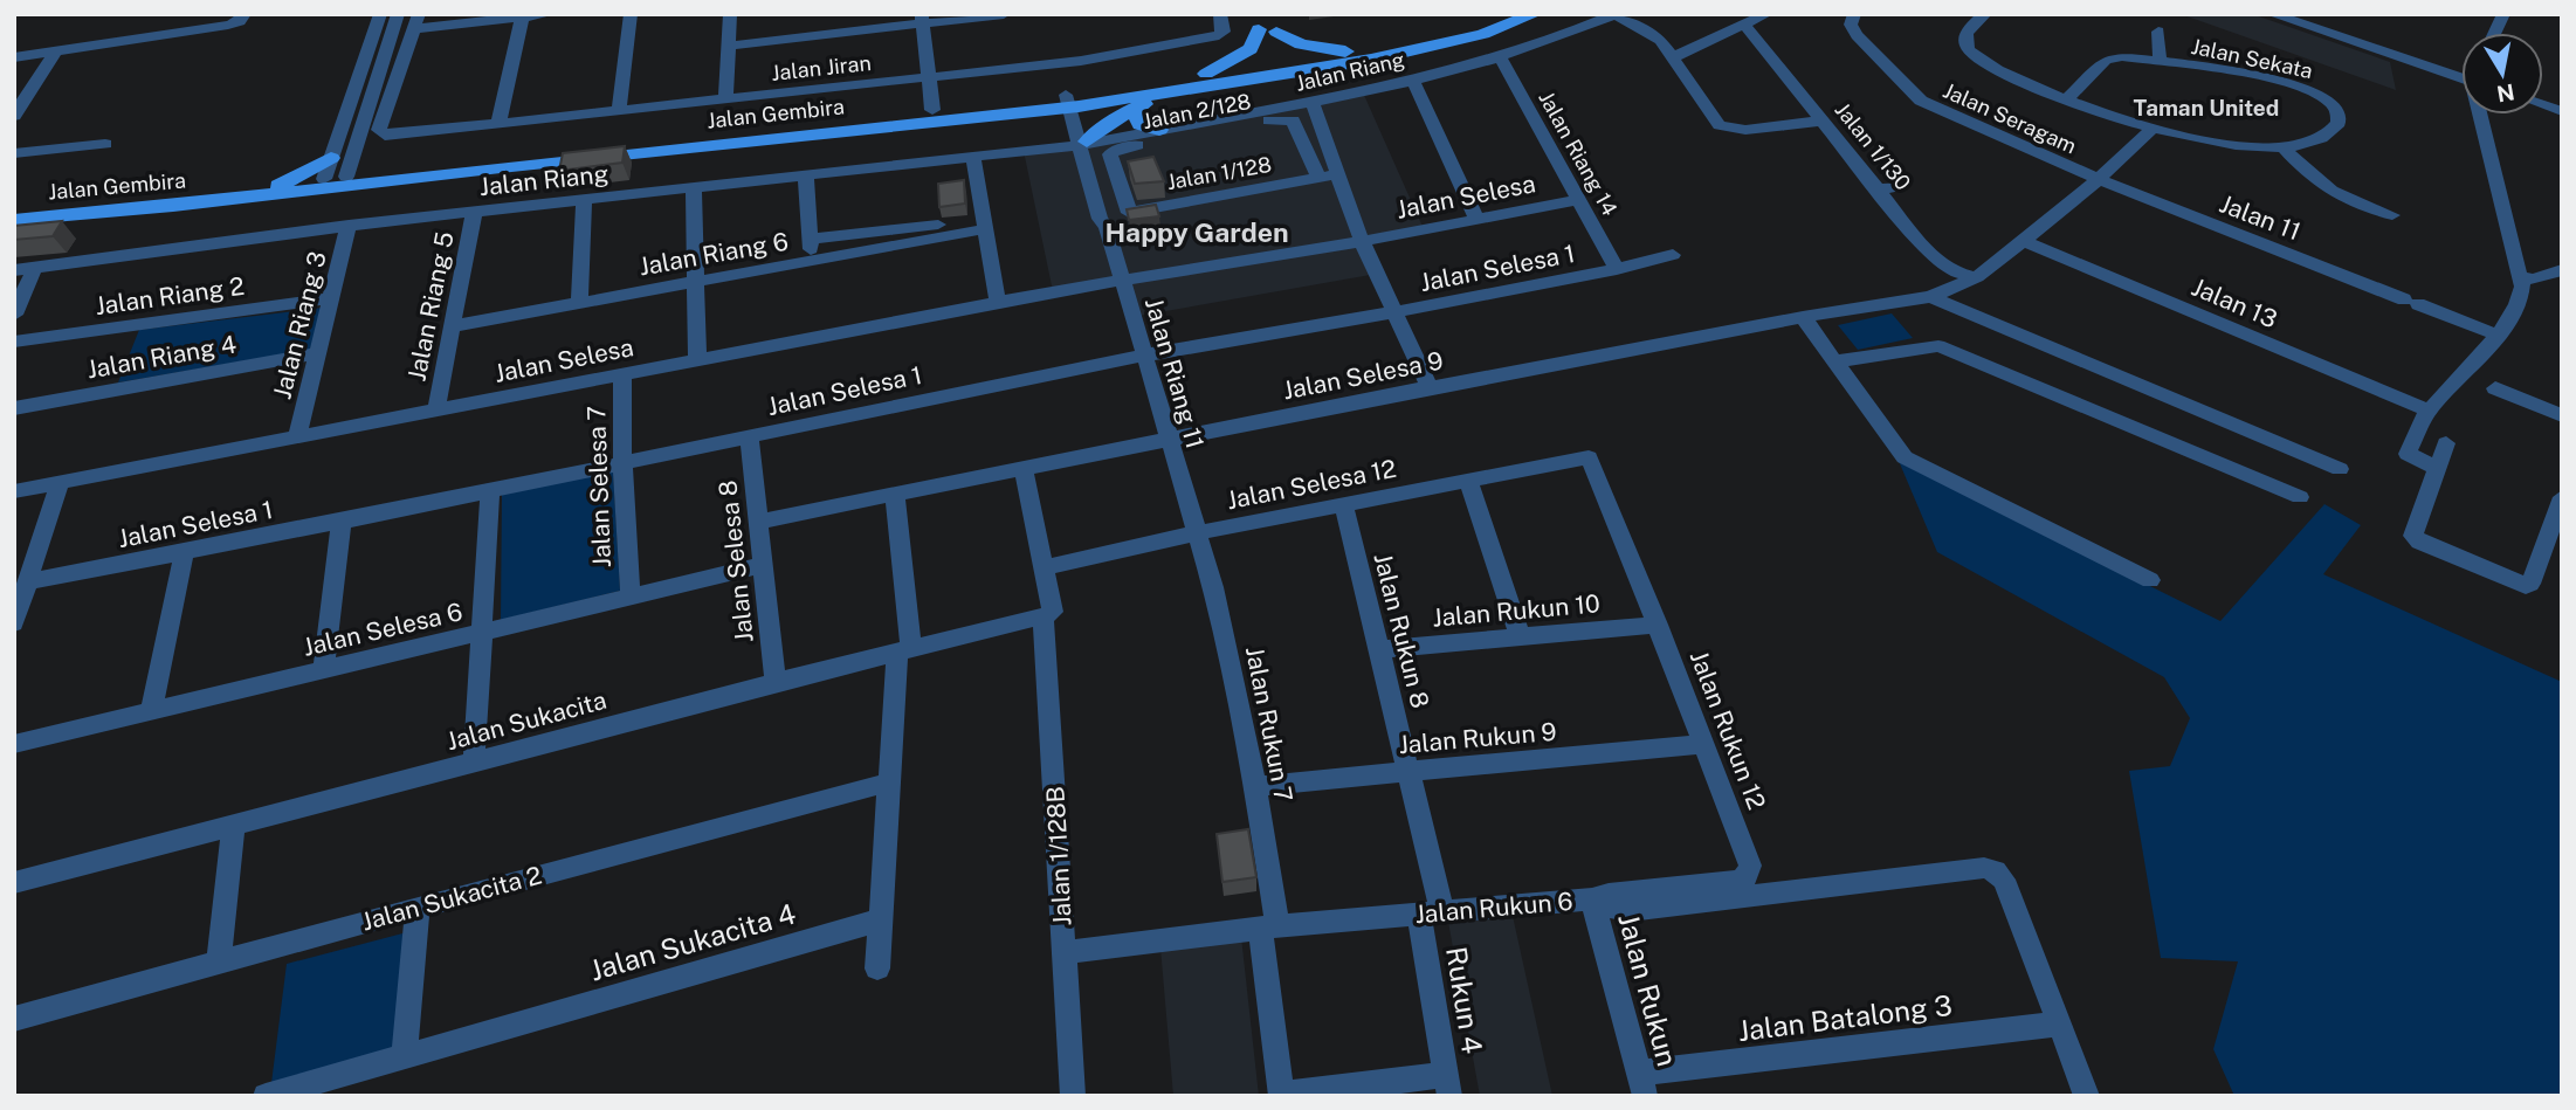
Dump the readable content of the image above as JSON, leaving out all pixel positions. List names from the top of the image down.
{
  "streets": {
    "main road": ["Jalan Gembira"],
    "street": [
      "Jalan Sekata",
      "Jalan Jiran",
      "Jalan Riang",
      "Jalan 2/128",
      "Jalan Seragam",
      "Jalan 1/130",
      "Jalan Riang 14",
      "Jalan 1/128",
      "Jalan Selesa",
      "Jalan 11",
      "Jalan Riang 6",
      "Jalan Selesa 1",
      "Jalan Riang 2",
      "Jalan 13",
      "Jalan Riang 5",
      "Jalan Riang 3",
      "Jalan Riang 4",
      "Jalan Riang 11",
      "Jalan Selesa 9",
      "Jalan Selesa 12",
      "Jalan Selesa 7",
      "Jalan Selesa 8",
      "Jalan Rukun 10",
      "Jalan Selesa 6",
      "Jalan Rukun 8",
      "Jalan Sukacita",
      "Jalan Rukun 7",
      "Jalan Rukun 12",
      "Jalan Rukun 9",
      "Jalan 1/128B",
      "Jalan Sukacita 2",
      "Jalan Rukun 6",
      "Jalan Sukacita 4",
      "Jalan Rukun",
      "Rukun 4",
      "Jalan Batalong 3"
    ]
  },
  "crossings": [
    ["Jalan Sekata", "Jalan Selesa 9"],
    ["Jalan Riang", "Jalan Riang 14"],
    ["Jalan Riang", "Jalan Riang 5"],
    ["Jalan Riang", "Jalan Riang 3"],
    ["Jalan Riang", "Jalan Riang 11"],
    ["Jalan 2/128", "Jalan 1/128"],
    ["Jalan Gembira", "Jalan Riang 11"],
    ["Jalan Seragam", "Jalan 11"],
    ["Jalan Seragam", "Jalan Selesa 9"],
    ["Jalan 1/130", "Jalan Selesa 9"],
    ["Jalan Riang 14", "Jalan Selesa"],
    ["Jalan Riang 14", "Jalan Selesa 1"],
    ["Jalan 1/128", "Jalan Riang 11"],
    ["Jalan Selesa", "Jalan Riang 5"],
    ["Jalan Selesa", "Jalan Riang 3"],
    ["Jalan Selesa", "Jalan Riang 11"],
    ["Jalan Selesa", "Jalan Selesa 7"],
    ["Jalan 11", "Jalan Selesa 9"],
    ["Jalan Riang 6", "Jalan Riang 5"],
    ["Jalan Selesa 1", "Jalan Riang 11"],
    ["Jalan Selesa 1", "Jalan Selesa 7"],
    ["Jalan Selesa 1", "Jalan Selesa 8"],
    ["Jalan Riang 2", "Jalan Riang 3"],
    ["Jalan 13", "Jalan Selesa 9"],
    ["Jalan Riang 3", "Jalan Riang 4"],
    ["Jalan Riang 11", "Jalan Selesa 9"],
    ["Jalan Riang 11", "Jalan Selesa 12"],
    ["Jalan Riang 11", "Jalan Rukun 7"],
    ["Jalan Selesa 9", "Jalan Selesa 8"],
    ["Jalan Selesa 9", "Jalan 1/128B"],
    ["Jalan Selesa 12", "Jalan Rukun 8"],
    ["Jalan Selesa 12", "Jalan Rukun 7"],
    ["Jalan Selesa 12", "Jalan Rukun 12"],
    ["Jalan Selesa 12", "Jalan 1/128B"],
    ["Jalan Selesa 7", "Jalan Selesa 6"],
    ["Jalan Selesa 8", "Jalan Selesa 6"],
    ["Jalan Selesa 8", "Jalan Sukacita"],
    ["Jalan Rukun 10", "Jalan Rukun 8"],
    ["Jalan Rukun 10", "Jalan Rukun 12"],
    ["Jalan Rukun 8", "Jalan Rukun 9"],
    ["Jalan Rukun 8", "Jalan Rukun 6"],
    ["Jalan Rukun 8", "Rukun 4"],
    ["Jalan Sukacita", "Jalan 1/128B"],
    ["Jalan Rukun 7", "Jalan Rukun 9"],
    ["Jalan Rukun 7", "Jalan Rukun 6"],
    ["Jalan Rukun 12", "Jalan Rukun 9"],
    ["Jalan Rukun 12", "Jalan Rukun 6"],
    ["Jalan Rukun 12", "Jalan Rukun"],
    ["Jalan 1/128B", "Jalan Rukun 6"],
    ["Jalan Rukun 6", "Jalan Rukun"],
    ["Jalan Rukun 6", "Rukun 4"],
    ["Jalan Rukun 6", "Jalan Batalong 3"],
    ["Jalan Rukun", "Jalan Batalong 3"]
  ],
  "districts": ["Taman United", "Happy Garden"],
  "north": "bottom"
}
